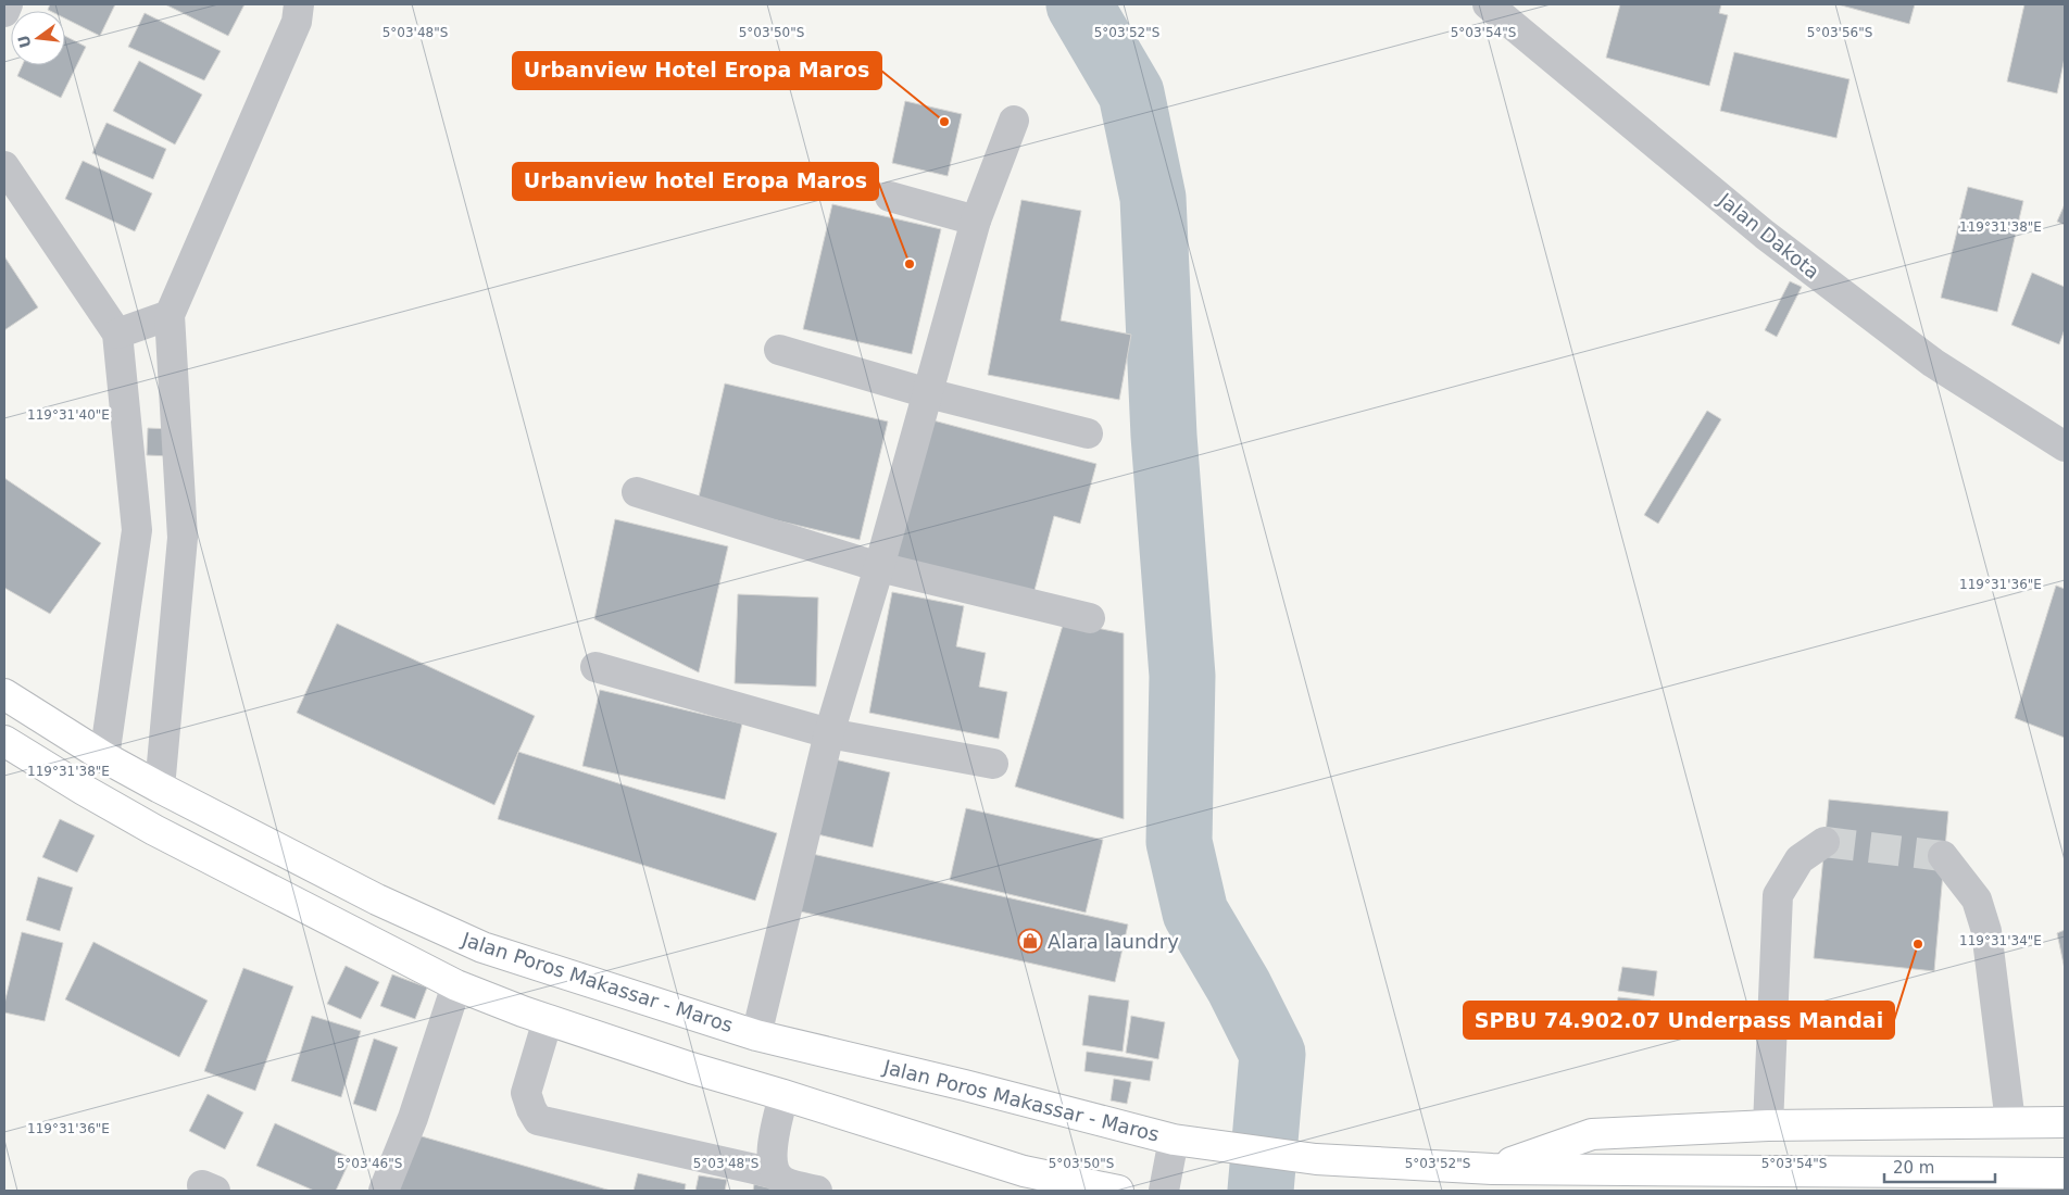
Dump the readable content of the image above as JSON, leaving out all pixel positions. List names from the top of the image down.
{
  "streets": {
    "highway": ["Jalan Poros Makassar - Maros"],
    "street": ["Jalan Dakota"]
  },
  "places": {
    "other": ["Urbanview Hotel Eropa Maros", "Urbanview hotel Eropa Maros", "SPBU 74.902.07 Underpass Mandai"],
    "shop": ["Alara laundry"]
  },
  "scale_bar": "20 m",
  "north": "left",
  "coordinates": [
    "5°03'48\"S",
    "5°03'50\"S",
    "5°03'52\"S",
    "5°03'54\"S",
    "5°03'56\"S",
    "119°31'38\"E",
    "119°31'40\"E",
    "119°31'36\"E",
    "119°31'34\"E",
    "5°03'46\"S"
  ]
}
